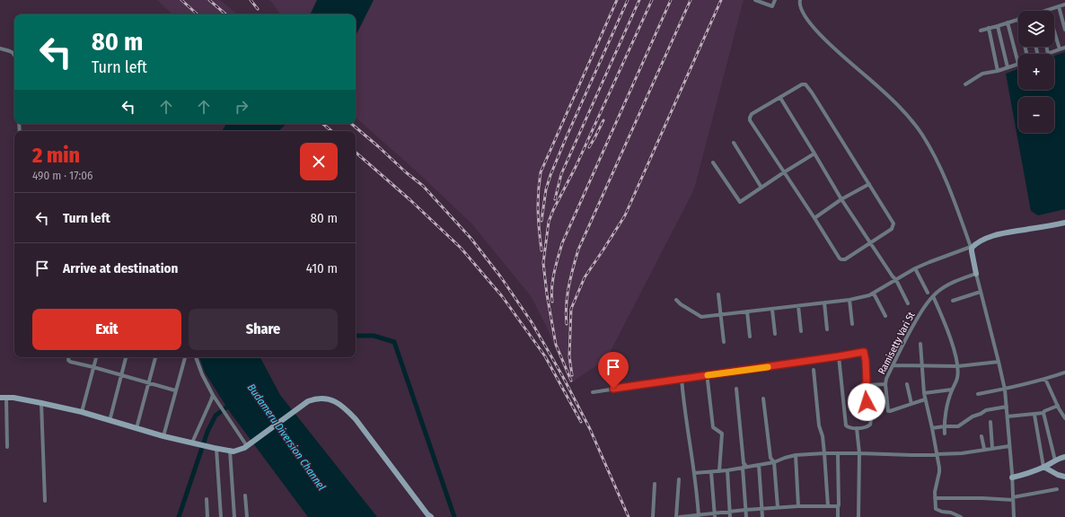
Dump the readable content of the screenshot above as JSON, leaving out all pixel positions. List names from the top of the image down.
{
  "streets": {
    "street": ["Ramisetty Vari St"]
  },
  "water": ["Budameru Diversion Channel"],
  "page": {
    "map_buttons": ["+", "−"],
    "turn": ["80 m", "Turn left"],
    "heading": ["2 min", "490 m · 17:06"],
    "list": [
      {
        "name": "Turn left",
        "value": "80 m"
      },
      {
        "name": "Arrive at destination",
        "value": "410 m"
      }
    ],
    "buttons": ["Exit", "Share"]
  }
}
